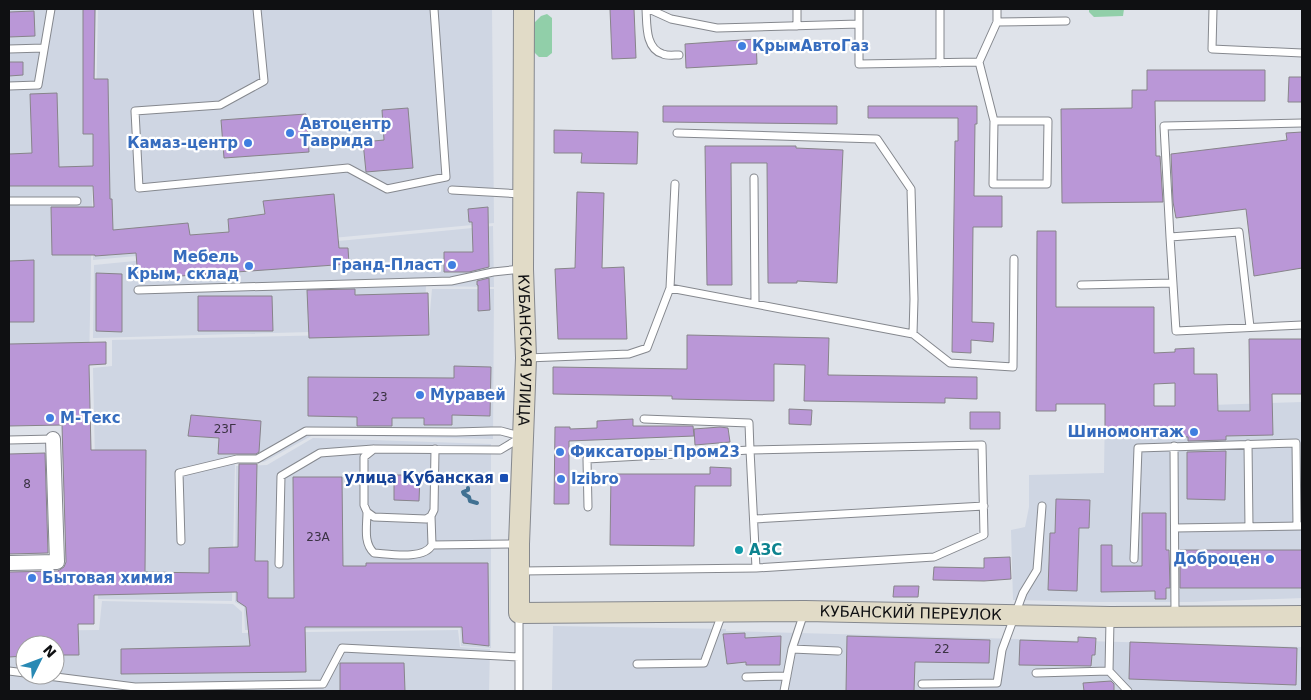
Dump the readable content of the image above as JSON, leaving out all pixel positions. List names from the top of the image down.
{
  "streets": {
    "main road": ["КУБАНСКАЯ УЛИЦА", "КУБАНСКИЙ ПЕРЕУЛОК"]
  },
  "crossings": [
    ["КУБАНСКАЯ УЛИЦА", "КУБАНСКИЙ ПЕРЕУЛОК"]
  ],
  "places": {
    "other": [
      "КрымАвтоГаз",
      "Автоцентр Таврида",
      "Камаз-центр",
      "Гранд-Пласт",
      "Мебель Крым, склад",
      "Муравей",
      "М-Текс",
      "Шиномонтаж",
      "Фиксаторы Пром23",
      "Izibro",
      "АЗС",
      "Доброцен",
      "Бытовая химия"
    ],
    "transit": ["улица Кубанская"]
  },
  "house_numbers": [
    "23",
    "23Г",
    "8",
    "23А",
    "22"
  ],
  "north": "top right"
}
